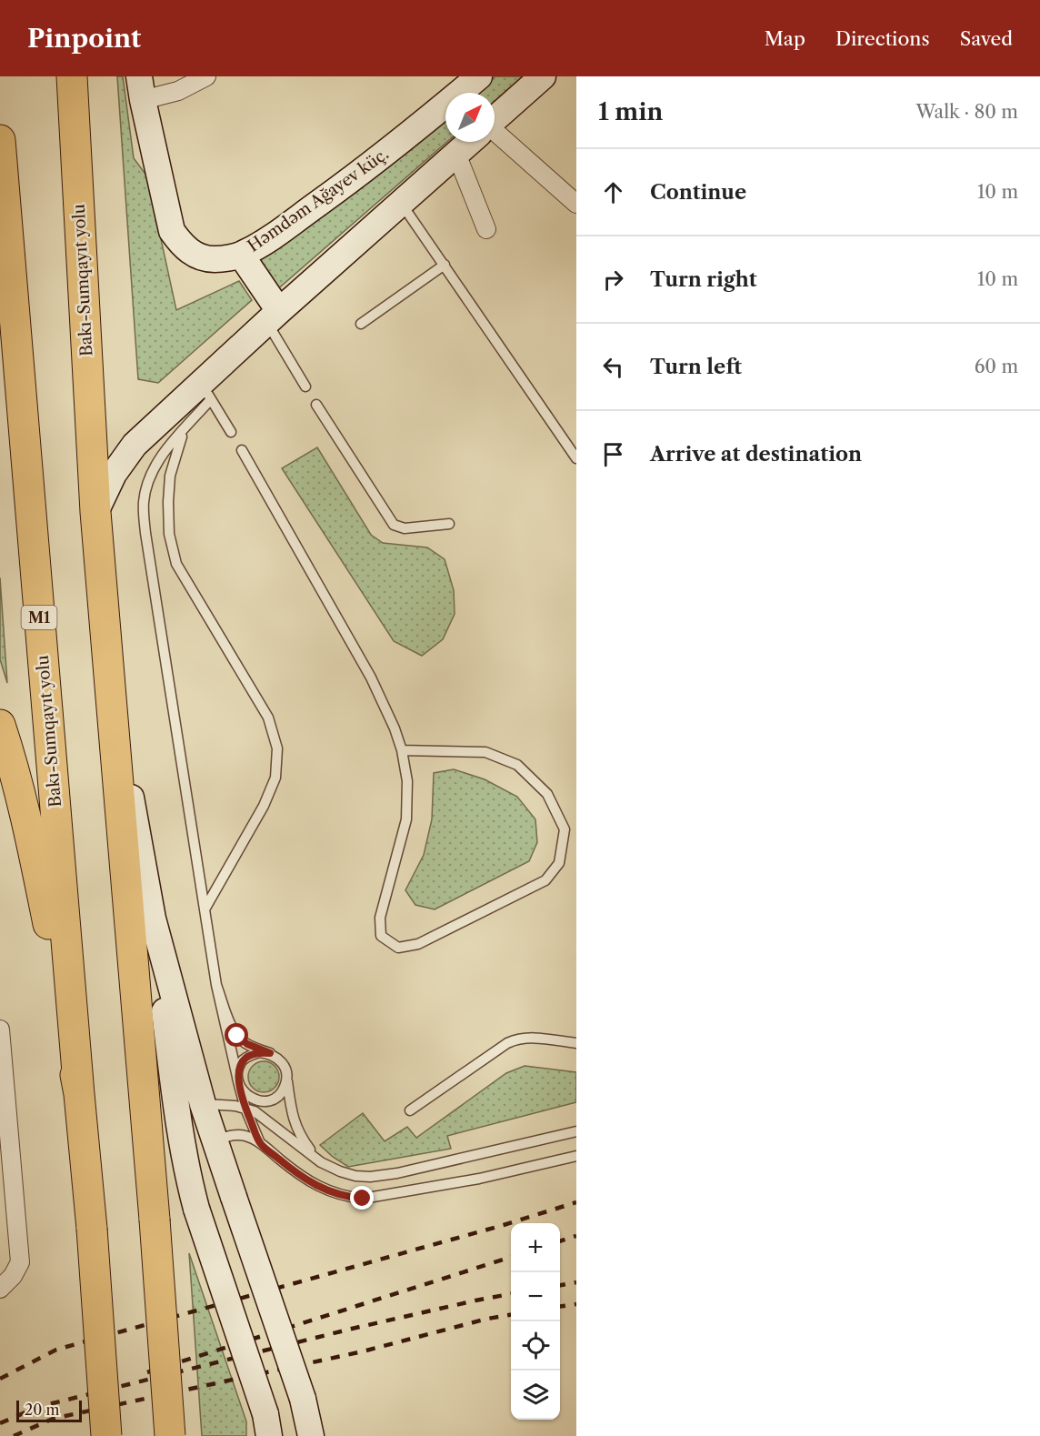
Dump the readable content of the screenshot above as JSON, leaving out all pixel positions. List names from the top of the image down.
{
  "streets": {
    "highway": ["Bakı-Sumqayıt yolu", "M1"],
    "street": ["Həmdəm Ağayev küç."]
  },
  "scale_bar": "20 m",
  "north": "top right",
  "page": {
    "header": "Pinpoint",
    "nav": ["Map", "Directions", "Saved"],
    "heading": ["1 min", "Walk · 80 m"],
    "list": [
      ["Continue", "10 m"],
      ["Turn right", "10 m"],
      ["Turn left", "60 m"],
      "Arrive at destination"
    ],
    "map_buttons": ["+", "−"],
    "scale": "20 m"
  }
}
